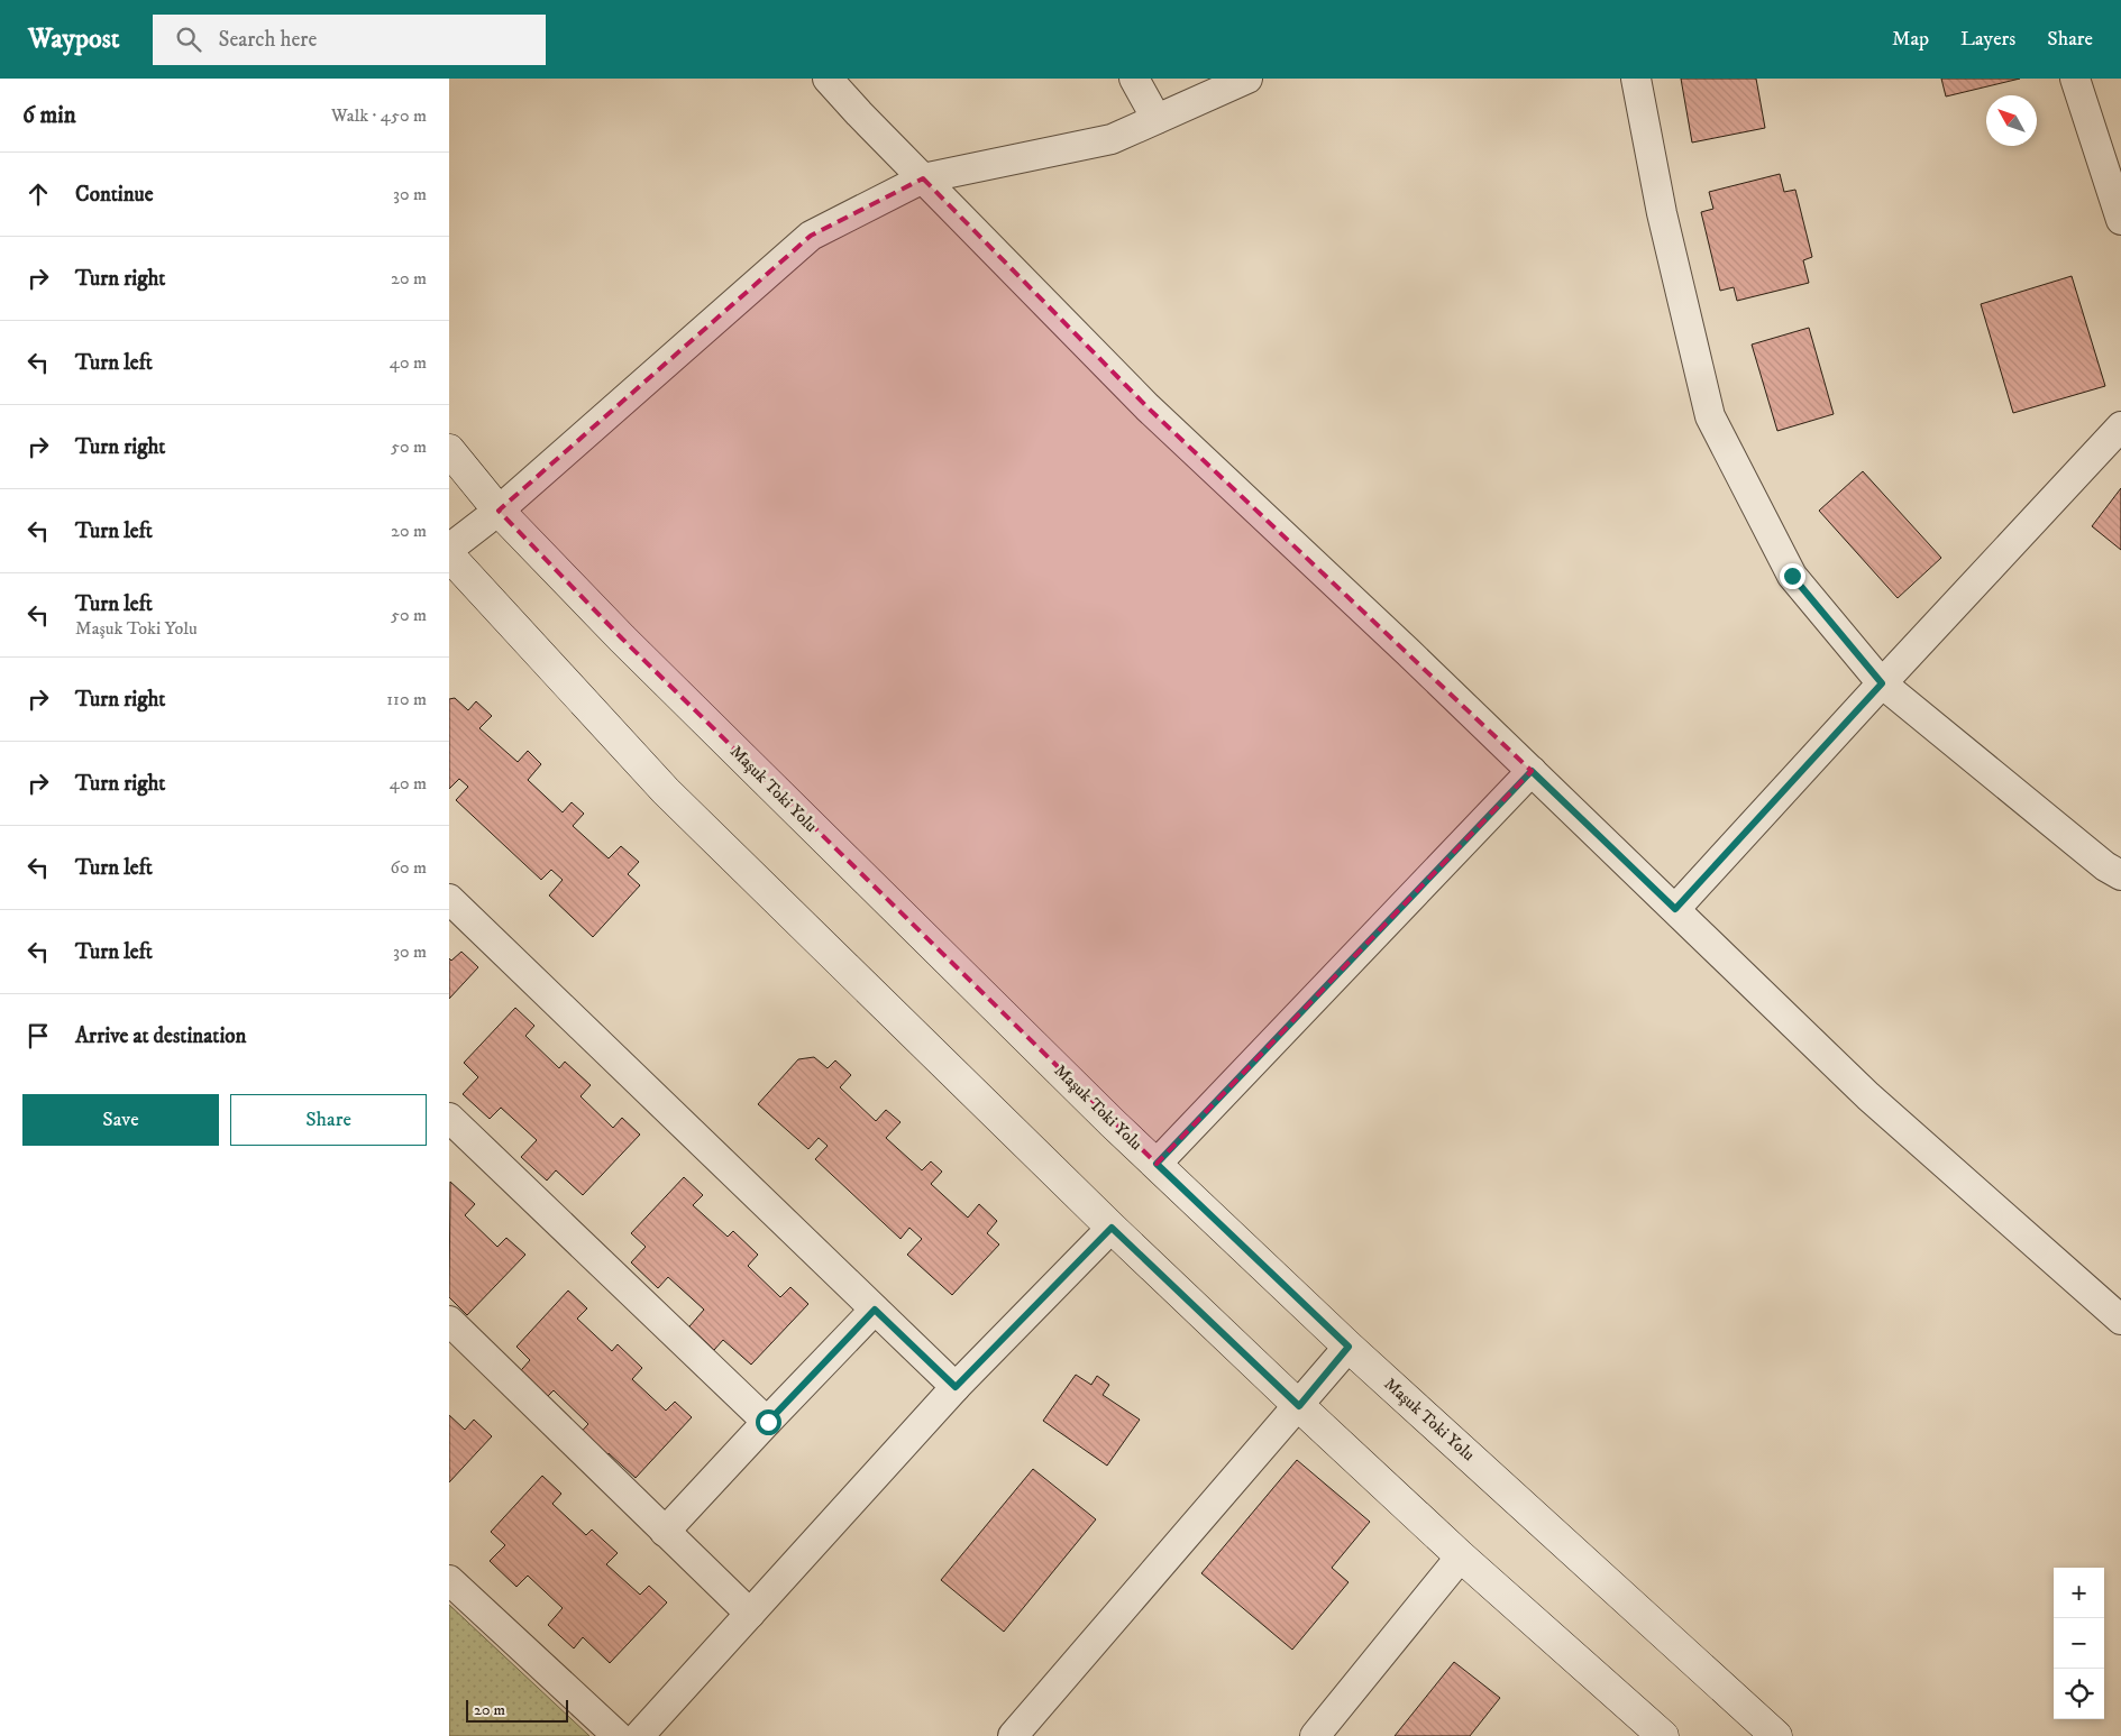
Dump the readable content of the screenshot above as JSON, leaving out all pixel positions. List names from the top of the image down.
{
  "streets": {
    "main road": ["Maşuk Toki Yolu"]
  },
  "scale_bar": "20 m",
  "north": "top left",
  "page": {
    "header": "Waypost",
    "search": "Search here",
    "nav": ["Map", "Layers", "Share"],
    "heading": ["6 min", "Walk · 450 m"],
    "list": [
      ["Continue", "30 m"],
      ["Turn right", "20 m"],
      ["Turn left", "40 m"],
      ["Turn right", "50 m"],
      ["Turn left", "20 m"],
      ["Turn left", "Maşuk Toki Yolu", "50 m"],
      ["Turn right", "110 m"],
      ["Turn right", "40 m"],
      ["Turn left", "60 m"],
      ["Turn left", "30 m"],
      "Arrive at destination"
    ],
    "buttons": ["Save", "Share"],
    "map_buttons": ["+", "−"],
    "scale": "20 m"
  }
}
